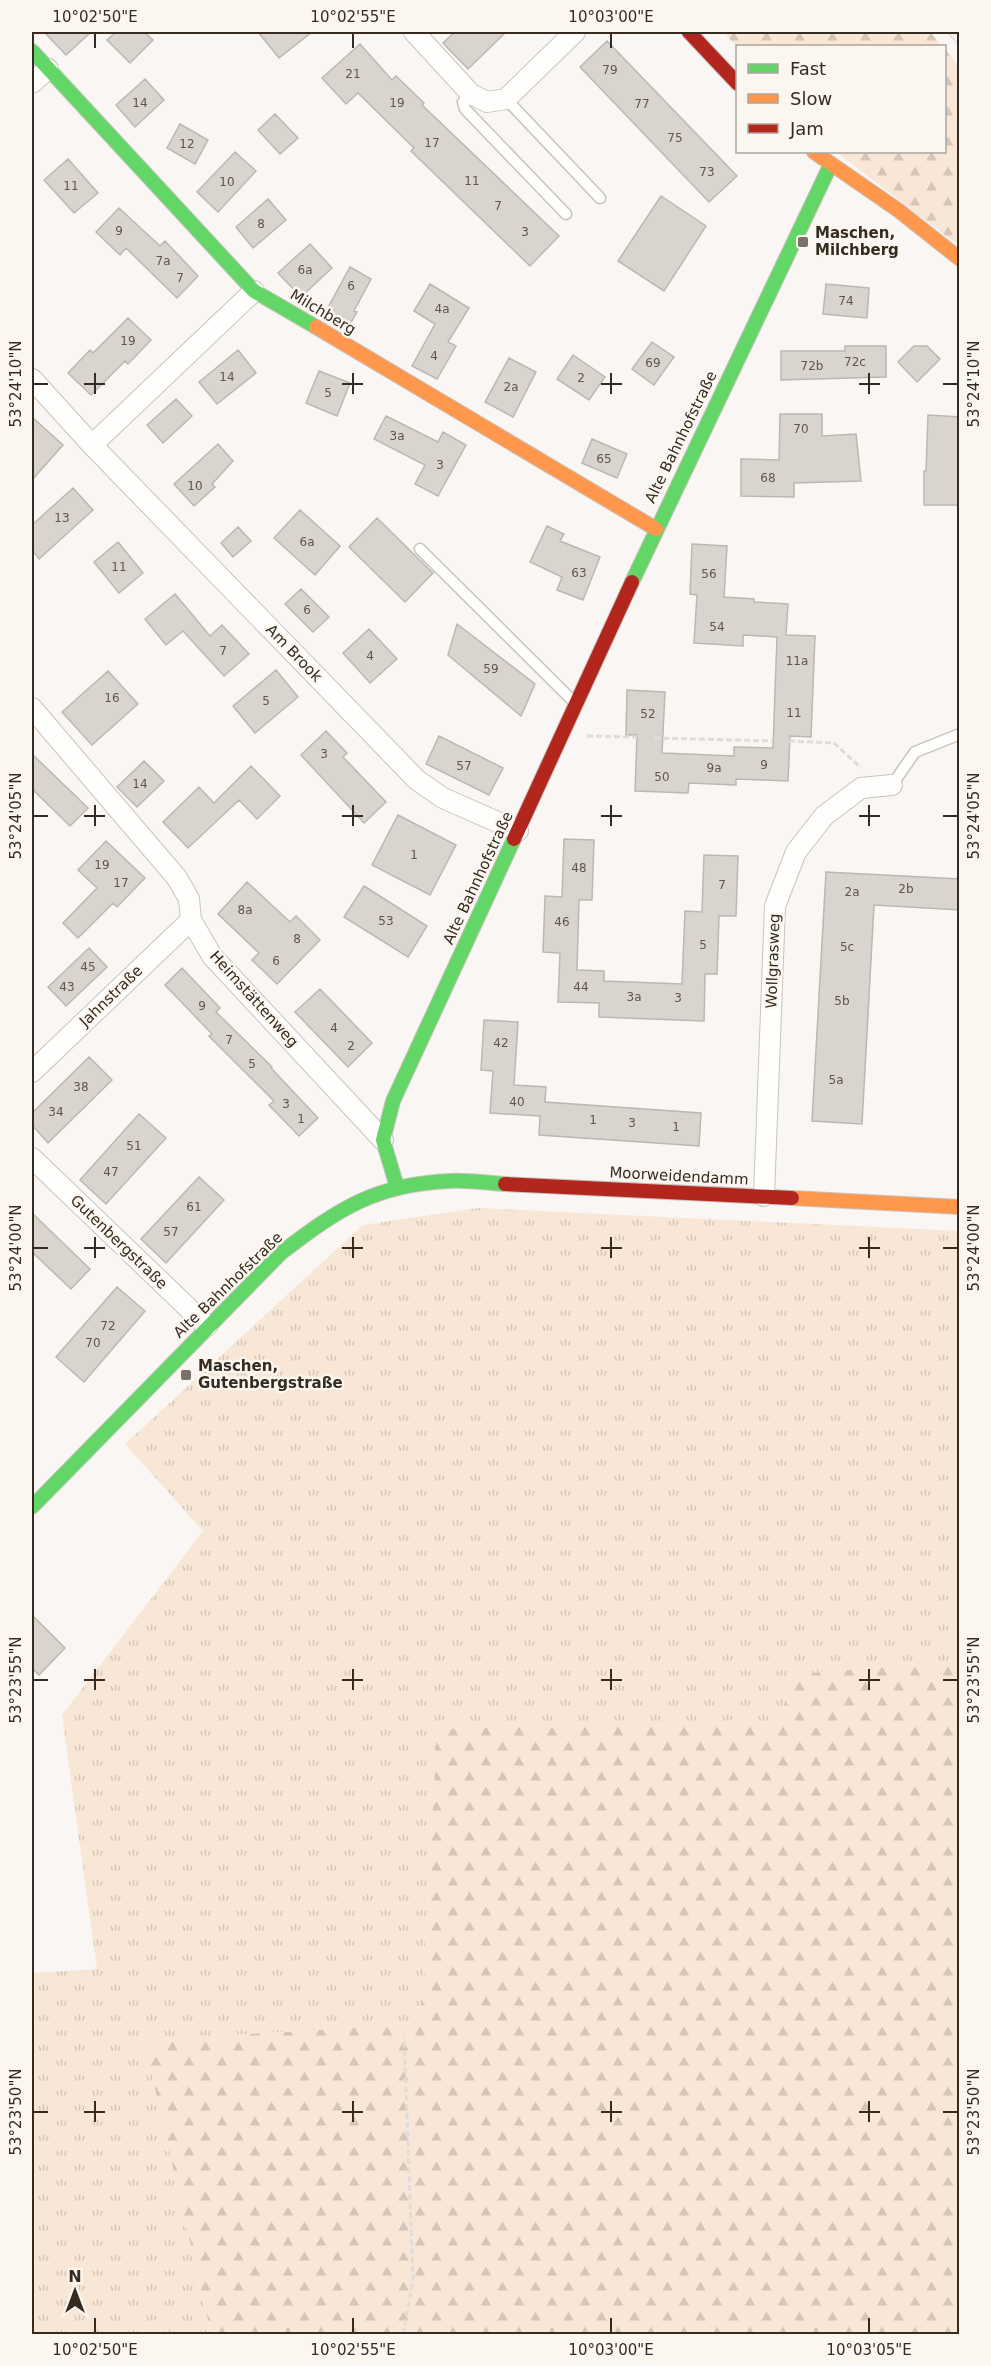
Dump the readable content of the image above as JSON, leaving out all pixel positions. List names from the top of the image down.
{
  "streets": {
    "street": [
      "Milchberg",
      "Alte Bahnhofstraße",
      "Am Brook",
      "Wollgrasweg",
      "Jahnstraße",
      "Heimstättenweg",
      "Moorweidendamm",
      "Gutenbergstraße"
    ]
  },
  "crossings": [
    ["Milchberg", "Alte Bahnhofstraße"],
    ["Alte Bahnhofstraße", "Am Brook"],
    ["Alte Bahnhofstraße", "Heimstättenweg"],
    ["Alte Bahnhofstraße", "Moorweidendamm"],
    ["Alte Bahnhofstraße", "Gutenbergstraße"],
    ["Wollgrasweg", "Moorweidendamm"],
    ["Jahnstraße", "Heimstättenweg"]
  ],
  "places": {
    "transit": ["Maschen, Milchberg", "Maschen, Gutenbergstraße"]
  },
  "house_numbers": [
    "79",
    "21",
    "14",
    "19",
    "77",
    "75",
    "17",
    "12",
    "73",
    "11",
    "10",
    "11",
    "7",
    "8",
    "9",
    "3",
    "7a",
    "6a",
    "7",
    "6",
    "74",
    "4a",
    "19",
    "4",
    "72c",
    "69",
    "72b",
    "14",
    "2",
    "2a",
    "5",
    "70",
    "3a",
    "65",
    "3",
    "68",
    "10",
    "13",
    "6a",
    "11",
    "63",
    "56",
    "6",
    "54",
    "7",
    "4",
    "11a",
    "59",
    "16",
    "5",
    "11",
    "52",
    "3",
    "9",
    "57",
    "9a",
    "50",
    "14",
    "1",
    "19",
    "48",
    "17",
    "7",
    "2b",
    "2a",
    "8a",
    "53",
    "46",
    "8",
    "5",
    "5c",
    "6",
    "45",
    "43",
    "44",
    "3a",
    "3",
    "5b",
    "9",
    "4",
    "7",
    "42",
    "2",
    "5",
    "5a",
    "38",
    "40",
    "3",
    "34",
    "1",
    "1",
    "3",
    "1",
    "51",
    "47",
    "61",
    "57",
    "72",
    "70"
  ],
  "legend": ["Fast", "Slow", "Jam"],
  "north": "top",
  "coordinates": [
    "10°02'50\"E",
    "10°02'55\"E",
    "10°03'00\"E",
    "53°24'10\"N",
    "53°24'05\"N",
    "53°24'00\"N",
    "53°23'55\"N",
    "53°23'50\"N",
    "10°03'05\"E"
  ]
}
